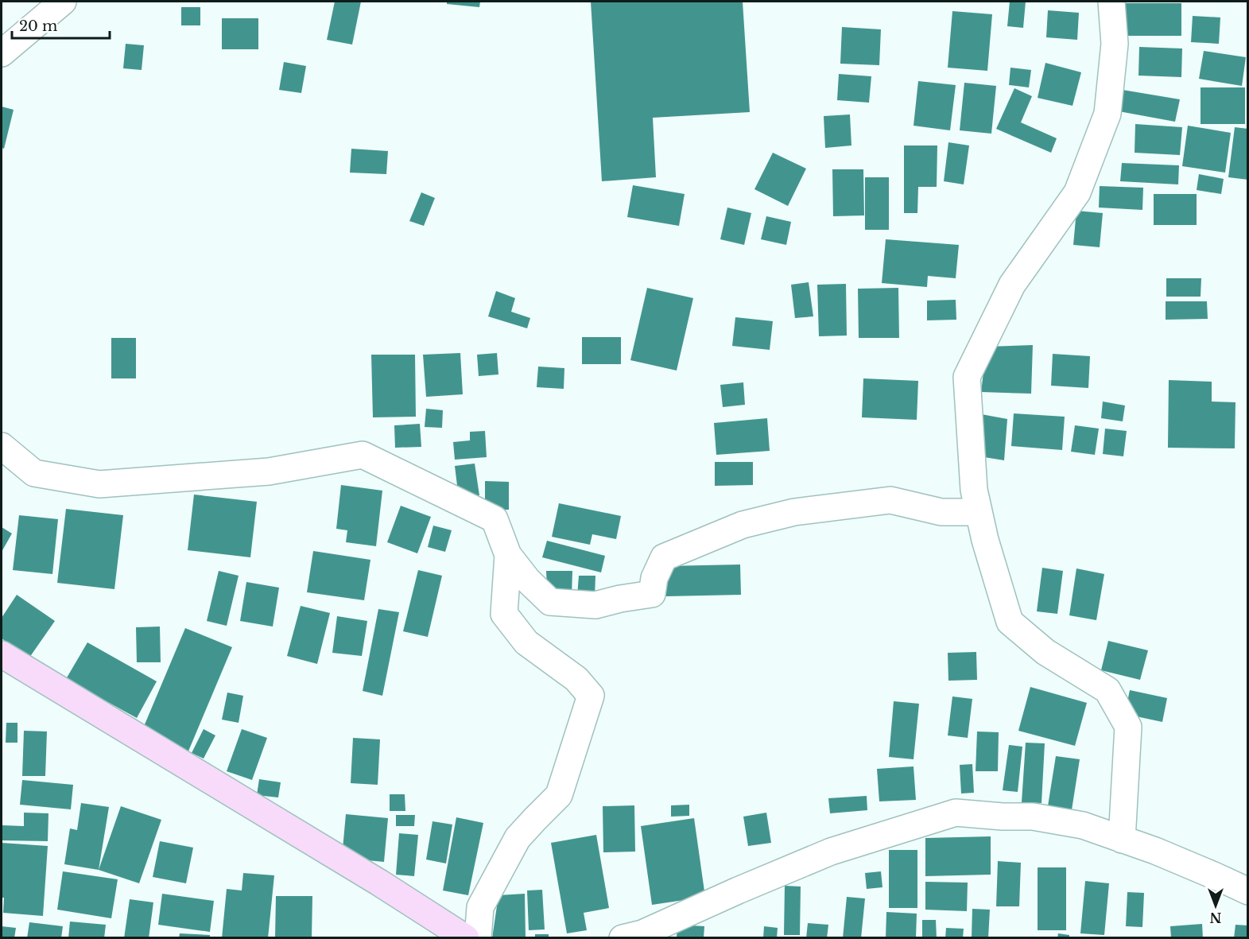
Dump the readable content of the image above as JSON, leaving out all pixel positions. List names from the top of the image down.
{
  "scale_bar": "20 m",
  "north": "bottom"
}
